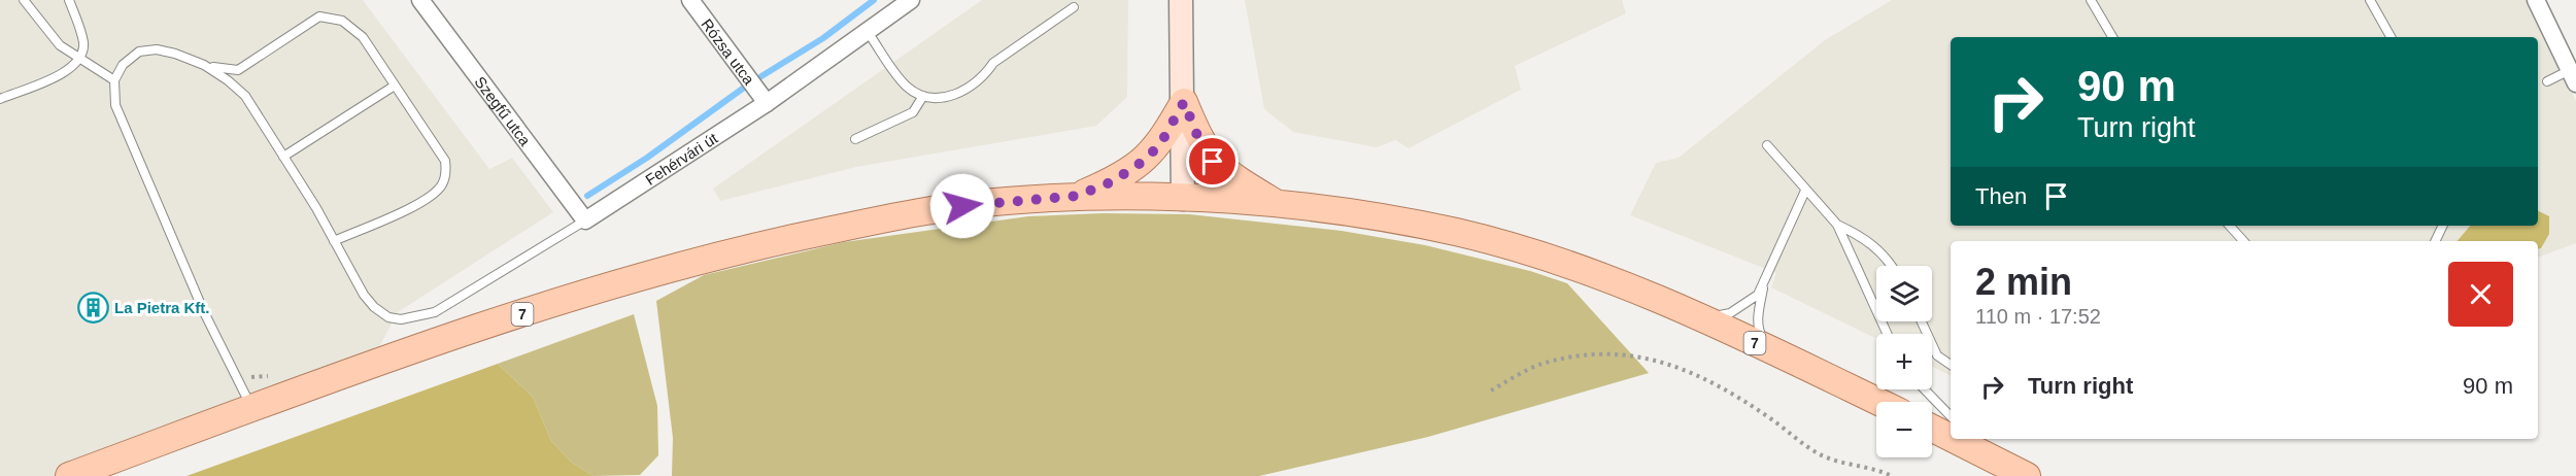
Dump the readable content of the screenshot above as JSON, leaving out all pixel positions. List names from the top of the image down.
{
  "streets": {
    "main road": ["7"],
    "street": ["Rózsa utca", "Szegfű utca", "Fehérvári út"]
  },
  "crossings": [
    ["Rózsa utca", "Fehérvári út"],
    ["Szegfű utca", "Fehérvári út"]
  ],
  "places": {
    "building": ["La Pietra Kft."]
  },
  "page": {
    "turn": ["90 m", "Turn right"],
    "then": "Then",
    "heading": ["2 min", "110 m · 17:52"],
    "map_buttons": ["+", "−"],
    "list": [
      {
        "name": "Turn right",
        "value": "90 m"
      }
    ]
  }
}
